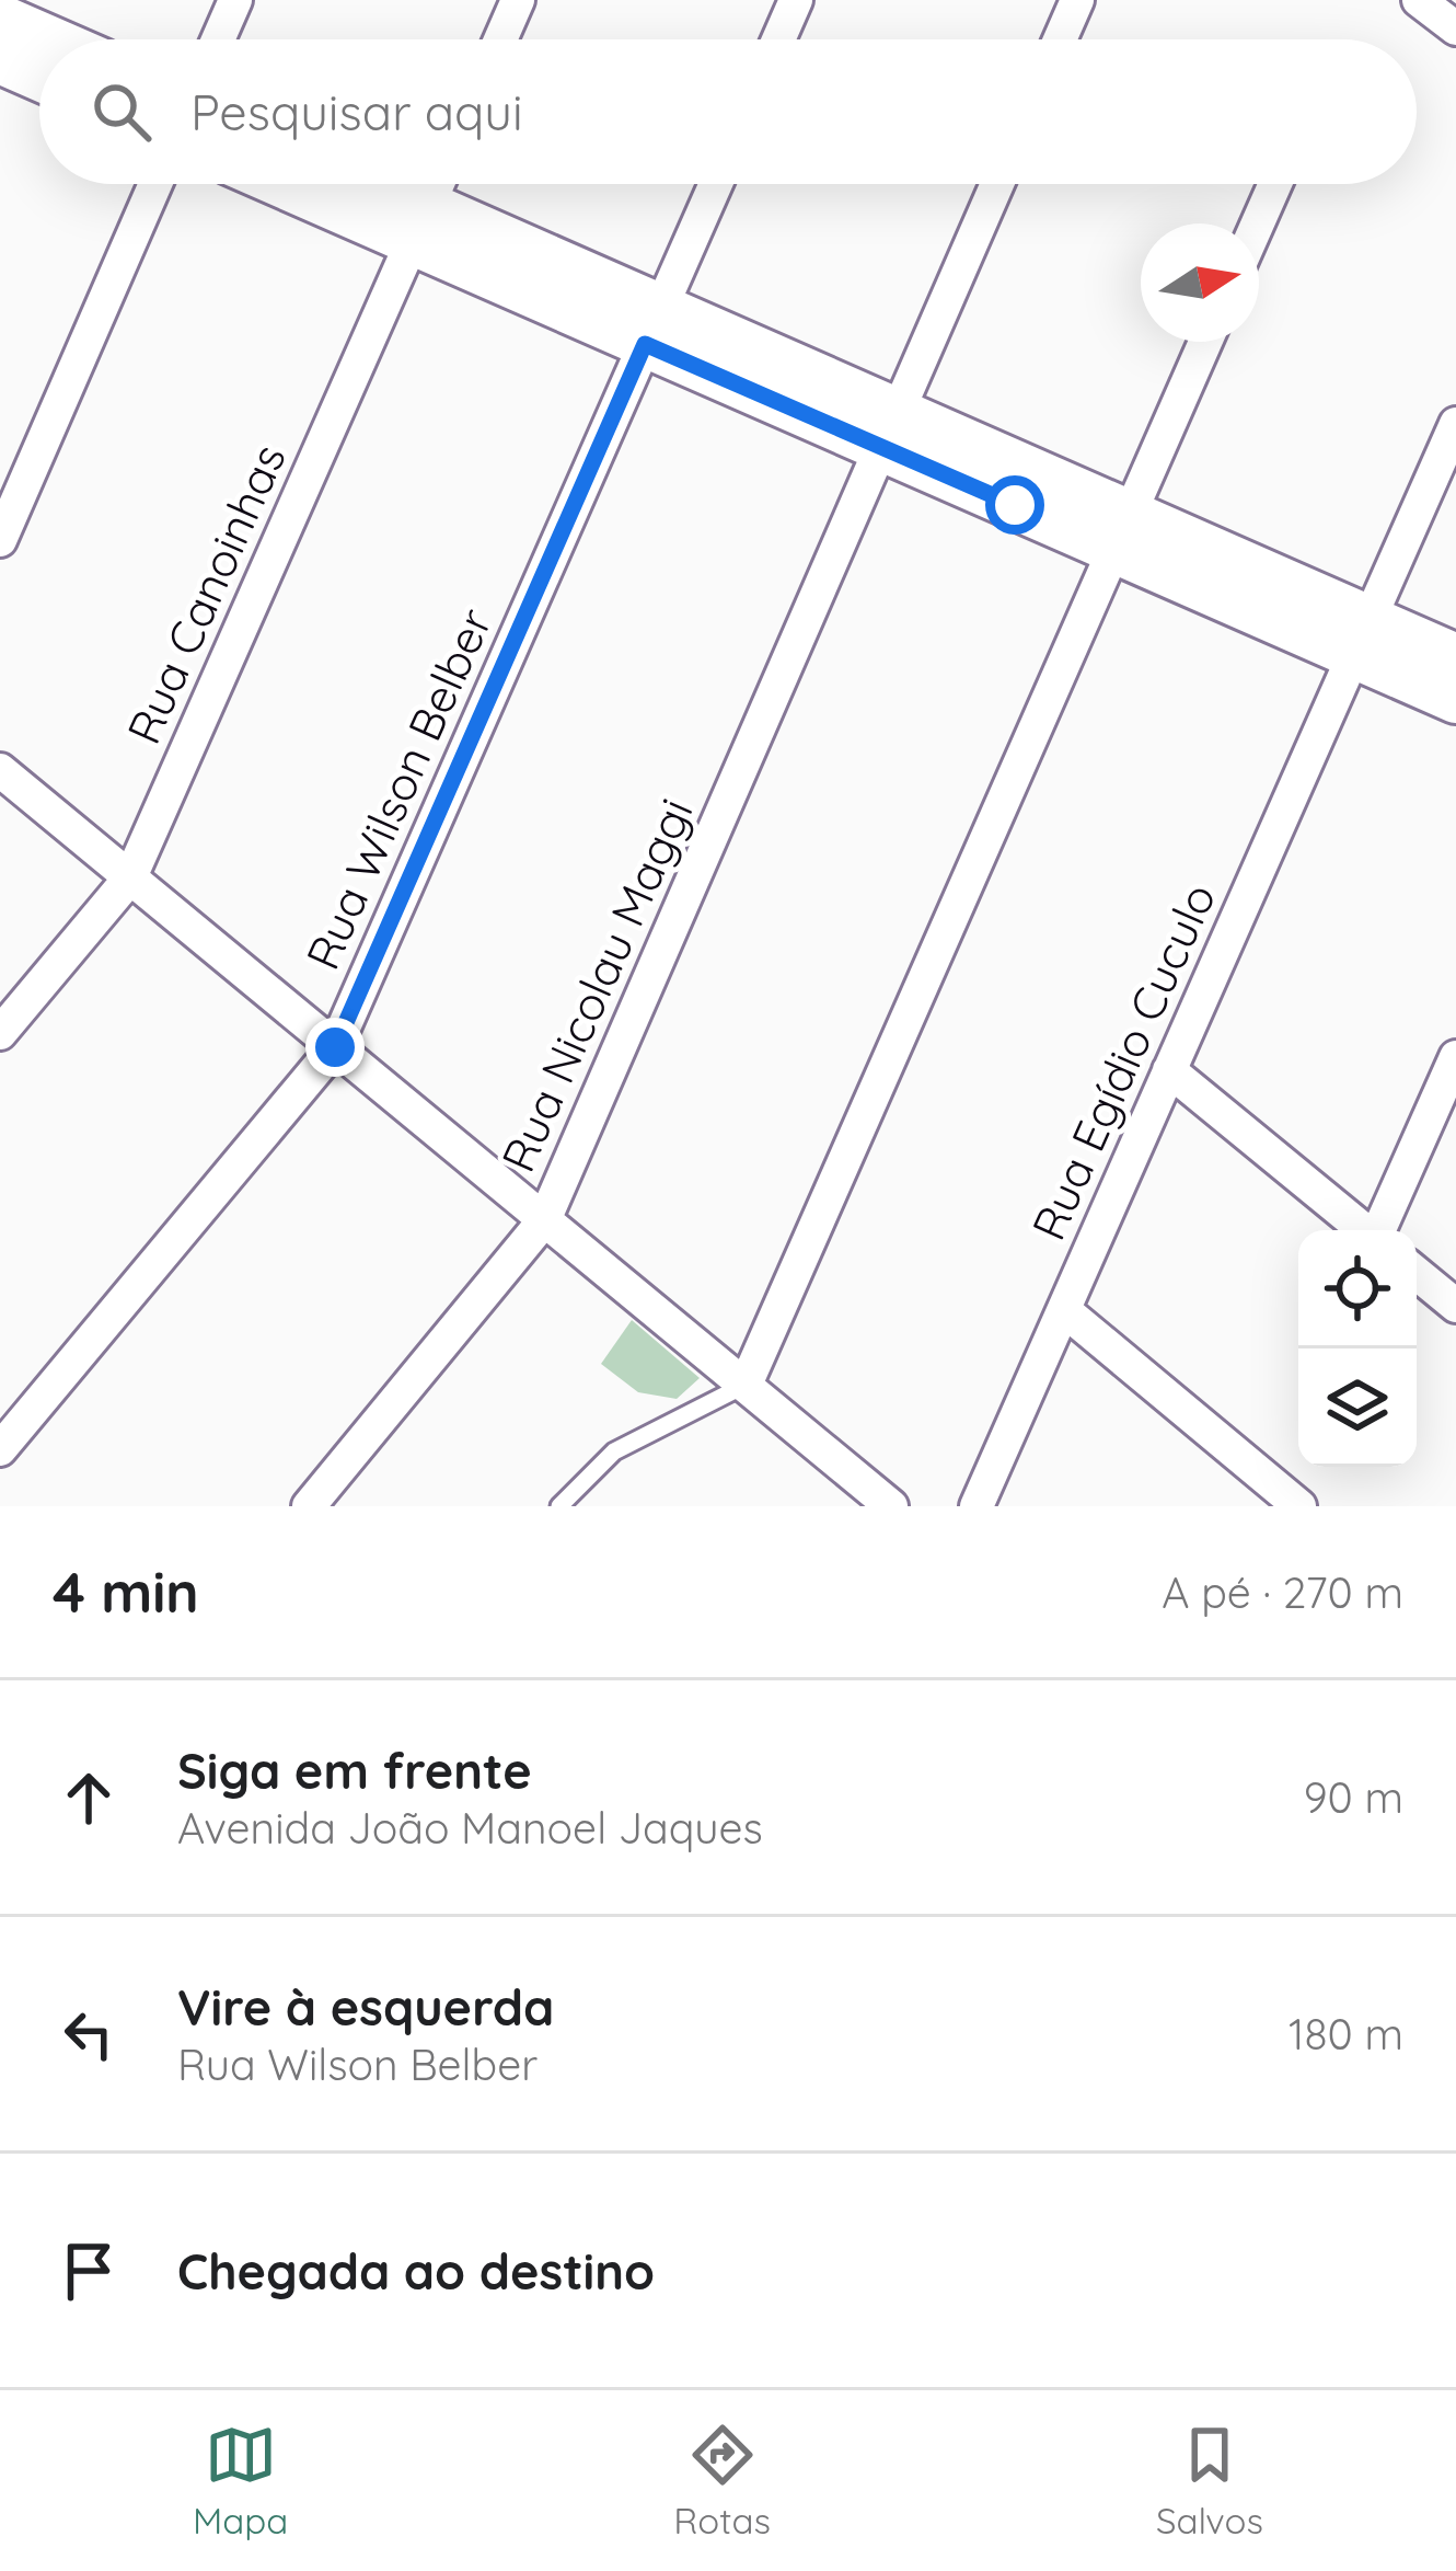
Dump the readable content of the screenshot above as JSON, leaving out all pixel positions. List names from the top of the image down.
{
  "streets": {
    "street": [
      "Rua Canoinhas",
      "Rua Wilson Belber",
      "Rua Nicolau Maggi",
      "Rua Egídio Cuculo"
    ]
  },
  "north": "right",
  "page": {
    "search": "Pesquisar aqui",
    "heading": ["4 min", "A pé · 270 m"],
    "list": [
      ["Siga em frente", "Avenida João Manoel Jaques", "90 m"],
      ["Vire à esquerda", "Rua Wilson Belber", "180 m"],
      "Chegada ao destino"
    ],
    "nav": ["Mapa", "Rotas", "Salvos"]
  }
}
